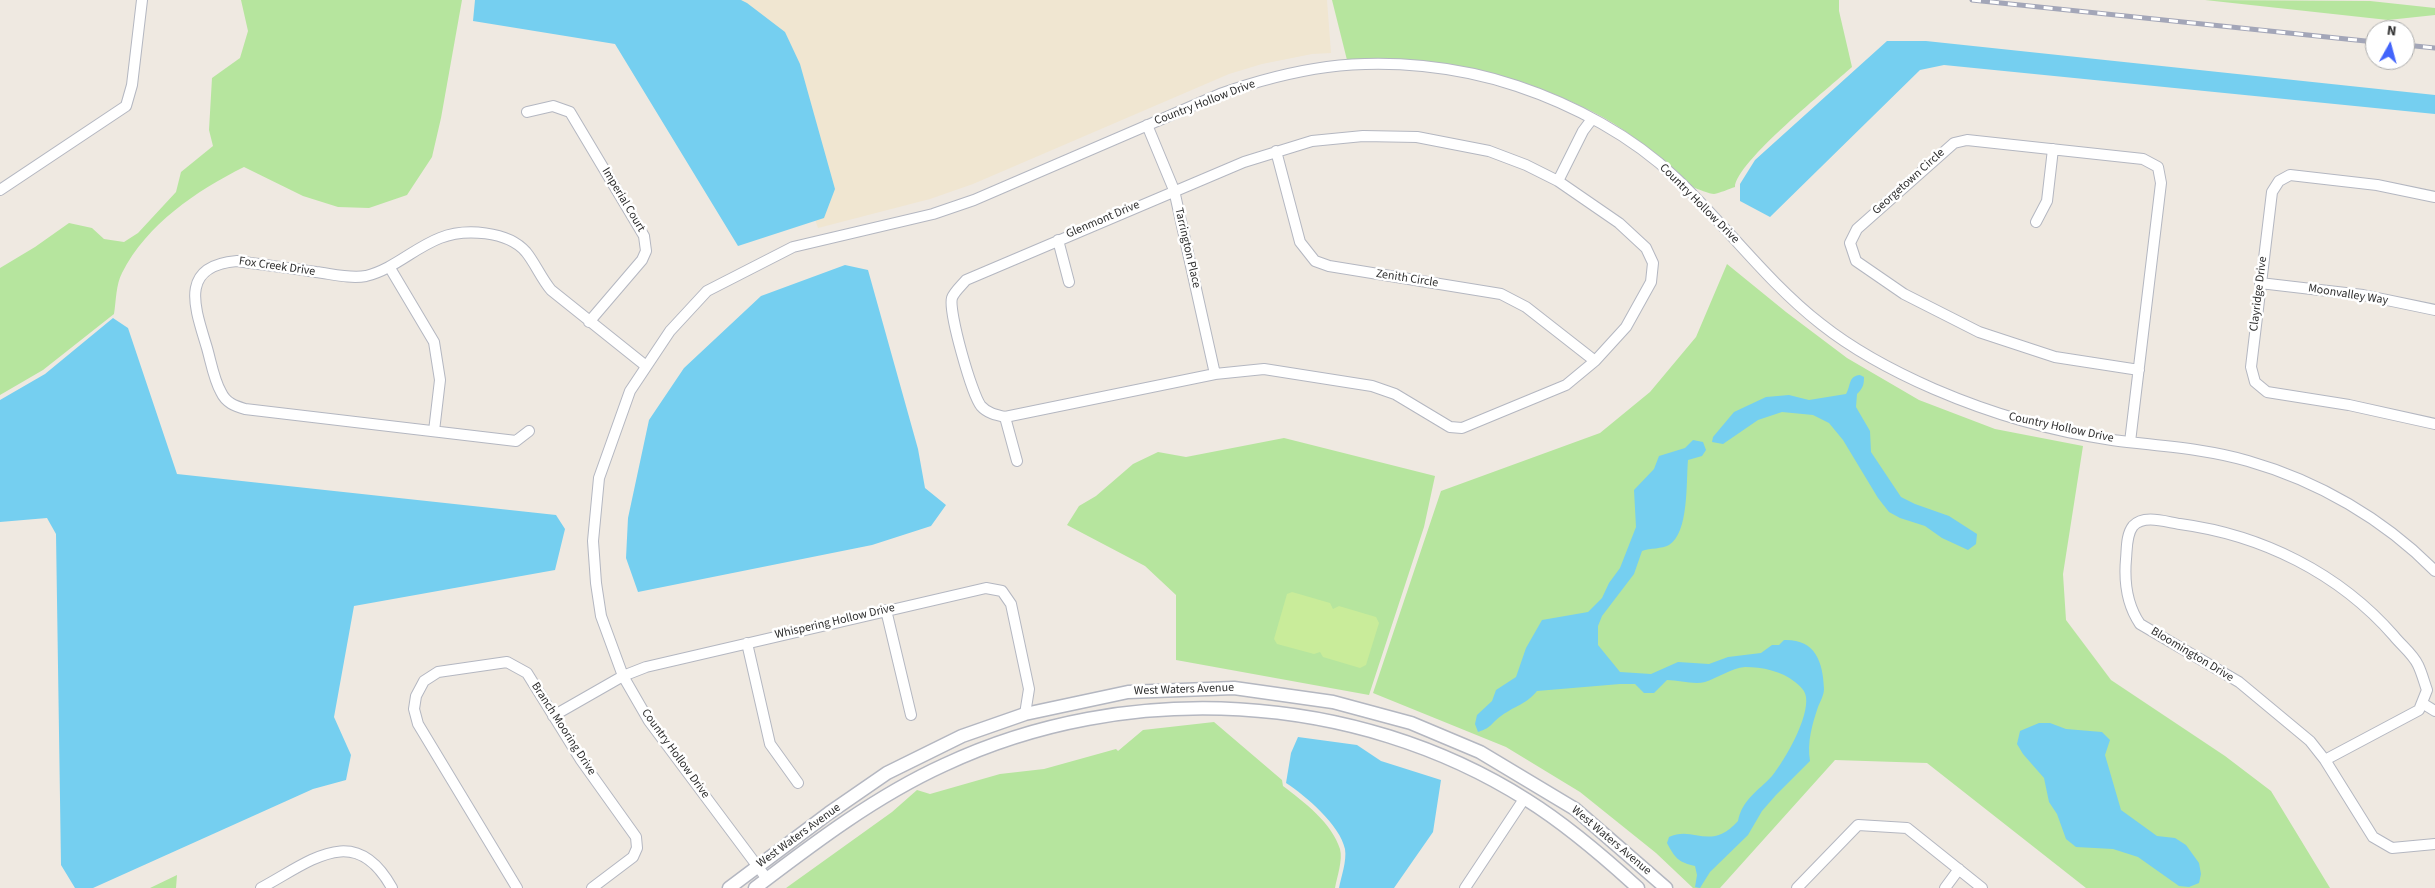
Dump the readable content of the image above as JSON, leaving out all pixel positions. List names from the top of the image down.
{
  "streets": {
    "street": [
      "Country Hollow Drive",
      "Georgetown Circle",
      "Imperial Court",
      "Glenmont Drive",
      "Tarrington Place",
      "Fox Creek Drive",
      "Zenith Circle",
      "Clayridge Drive",
      "Moonvalley Way",
      "Whispering Hollow Drive",
      "Bloomington Drive",
      "West Waters Avenue",
      "Branch Mooring Drive"
    ]
  },
  "crossings": [
    ["Country Hollow Drive", "Georgetown Circle"],
    ["Country Hollow Drive", "Tarrington Place"],
    ["Country Hollow Drive", "Fox Creek Drive"],
    ["Country Hollow Drive", "Whispering Hollow Drive"],
    ["Country Hollow Drive", "West Waters Avenue"],
    ["Imperial Court", "Fox Creek Drive"],
    ["Glenmont Drive", "Tarrington Place"],
    ["Glenmont Drive", "Zenith Circle"],
    ["Clayridge Drive", "Moonvalley Way"],
    ["Whispering Hollow Drive", "West Waters Avenue"],
    ["Whispering Hollow Drive", "Branch Mooring Drive"]
  ],
  "north": "top"
}
